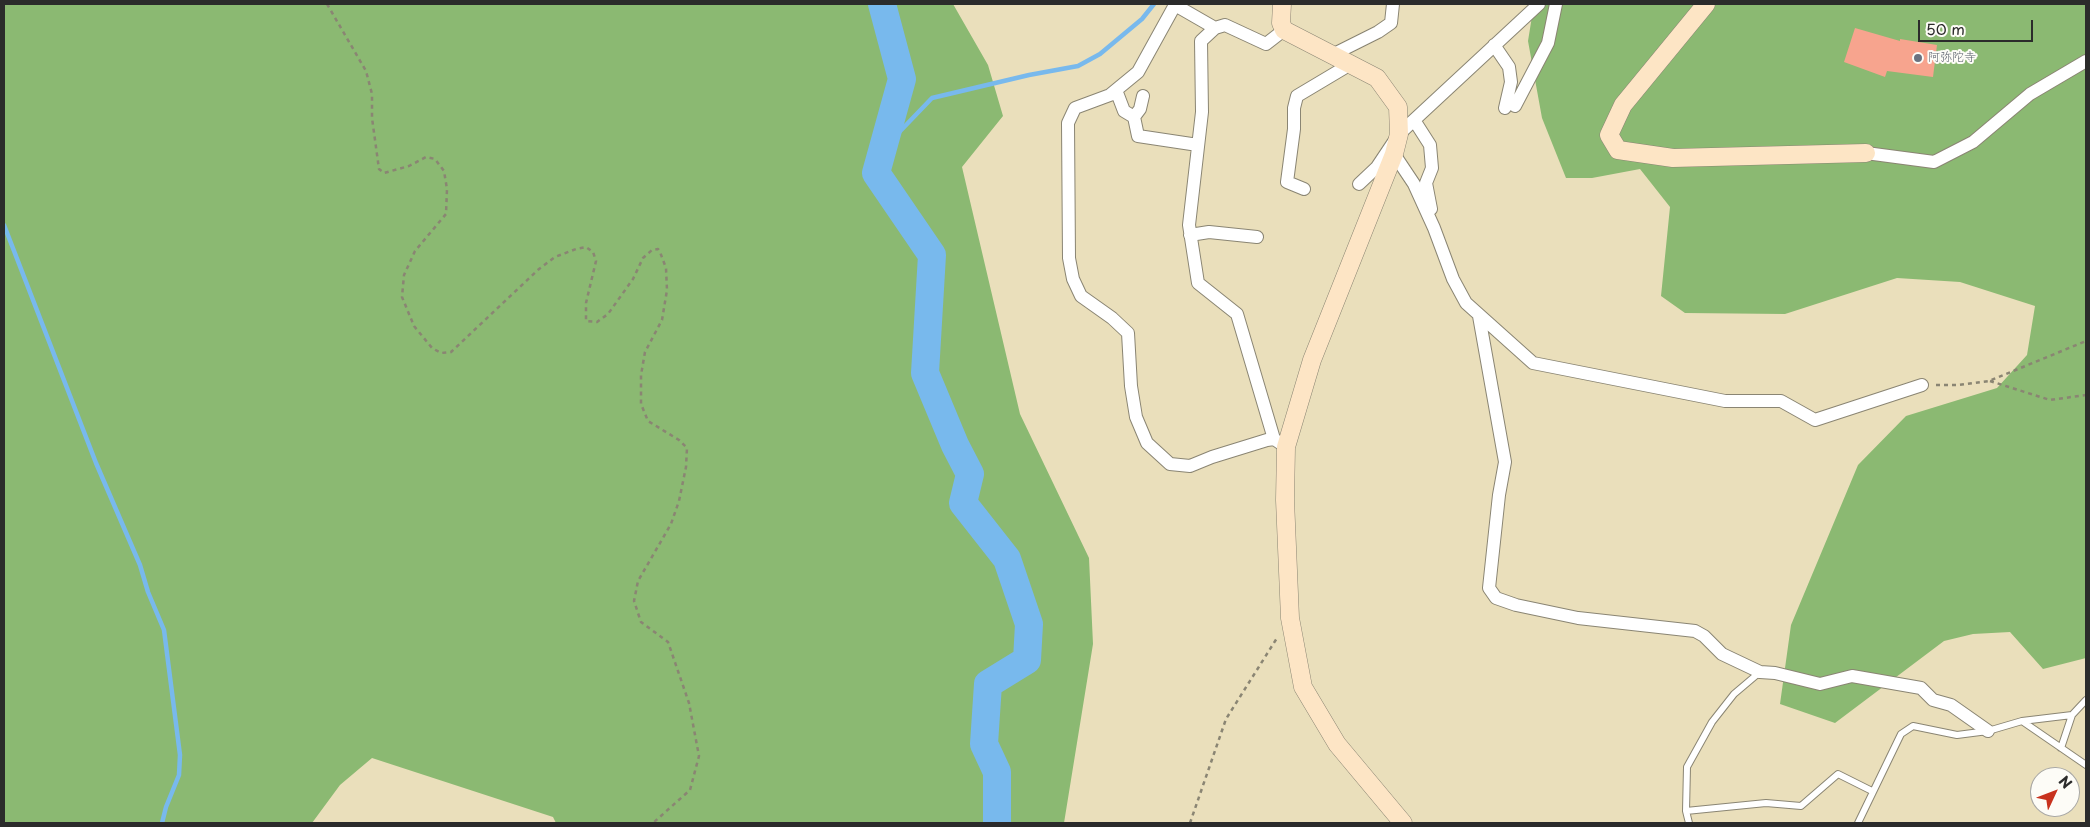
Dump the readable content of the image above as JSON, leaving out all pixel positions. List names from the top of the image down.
{
  "places": ["阿弥陀寺"],
  "scale_bar": "50 m",
  "north": "top right"
}
